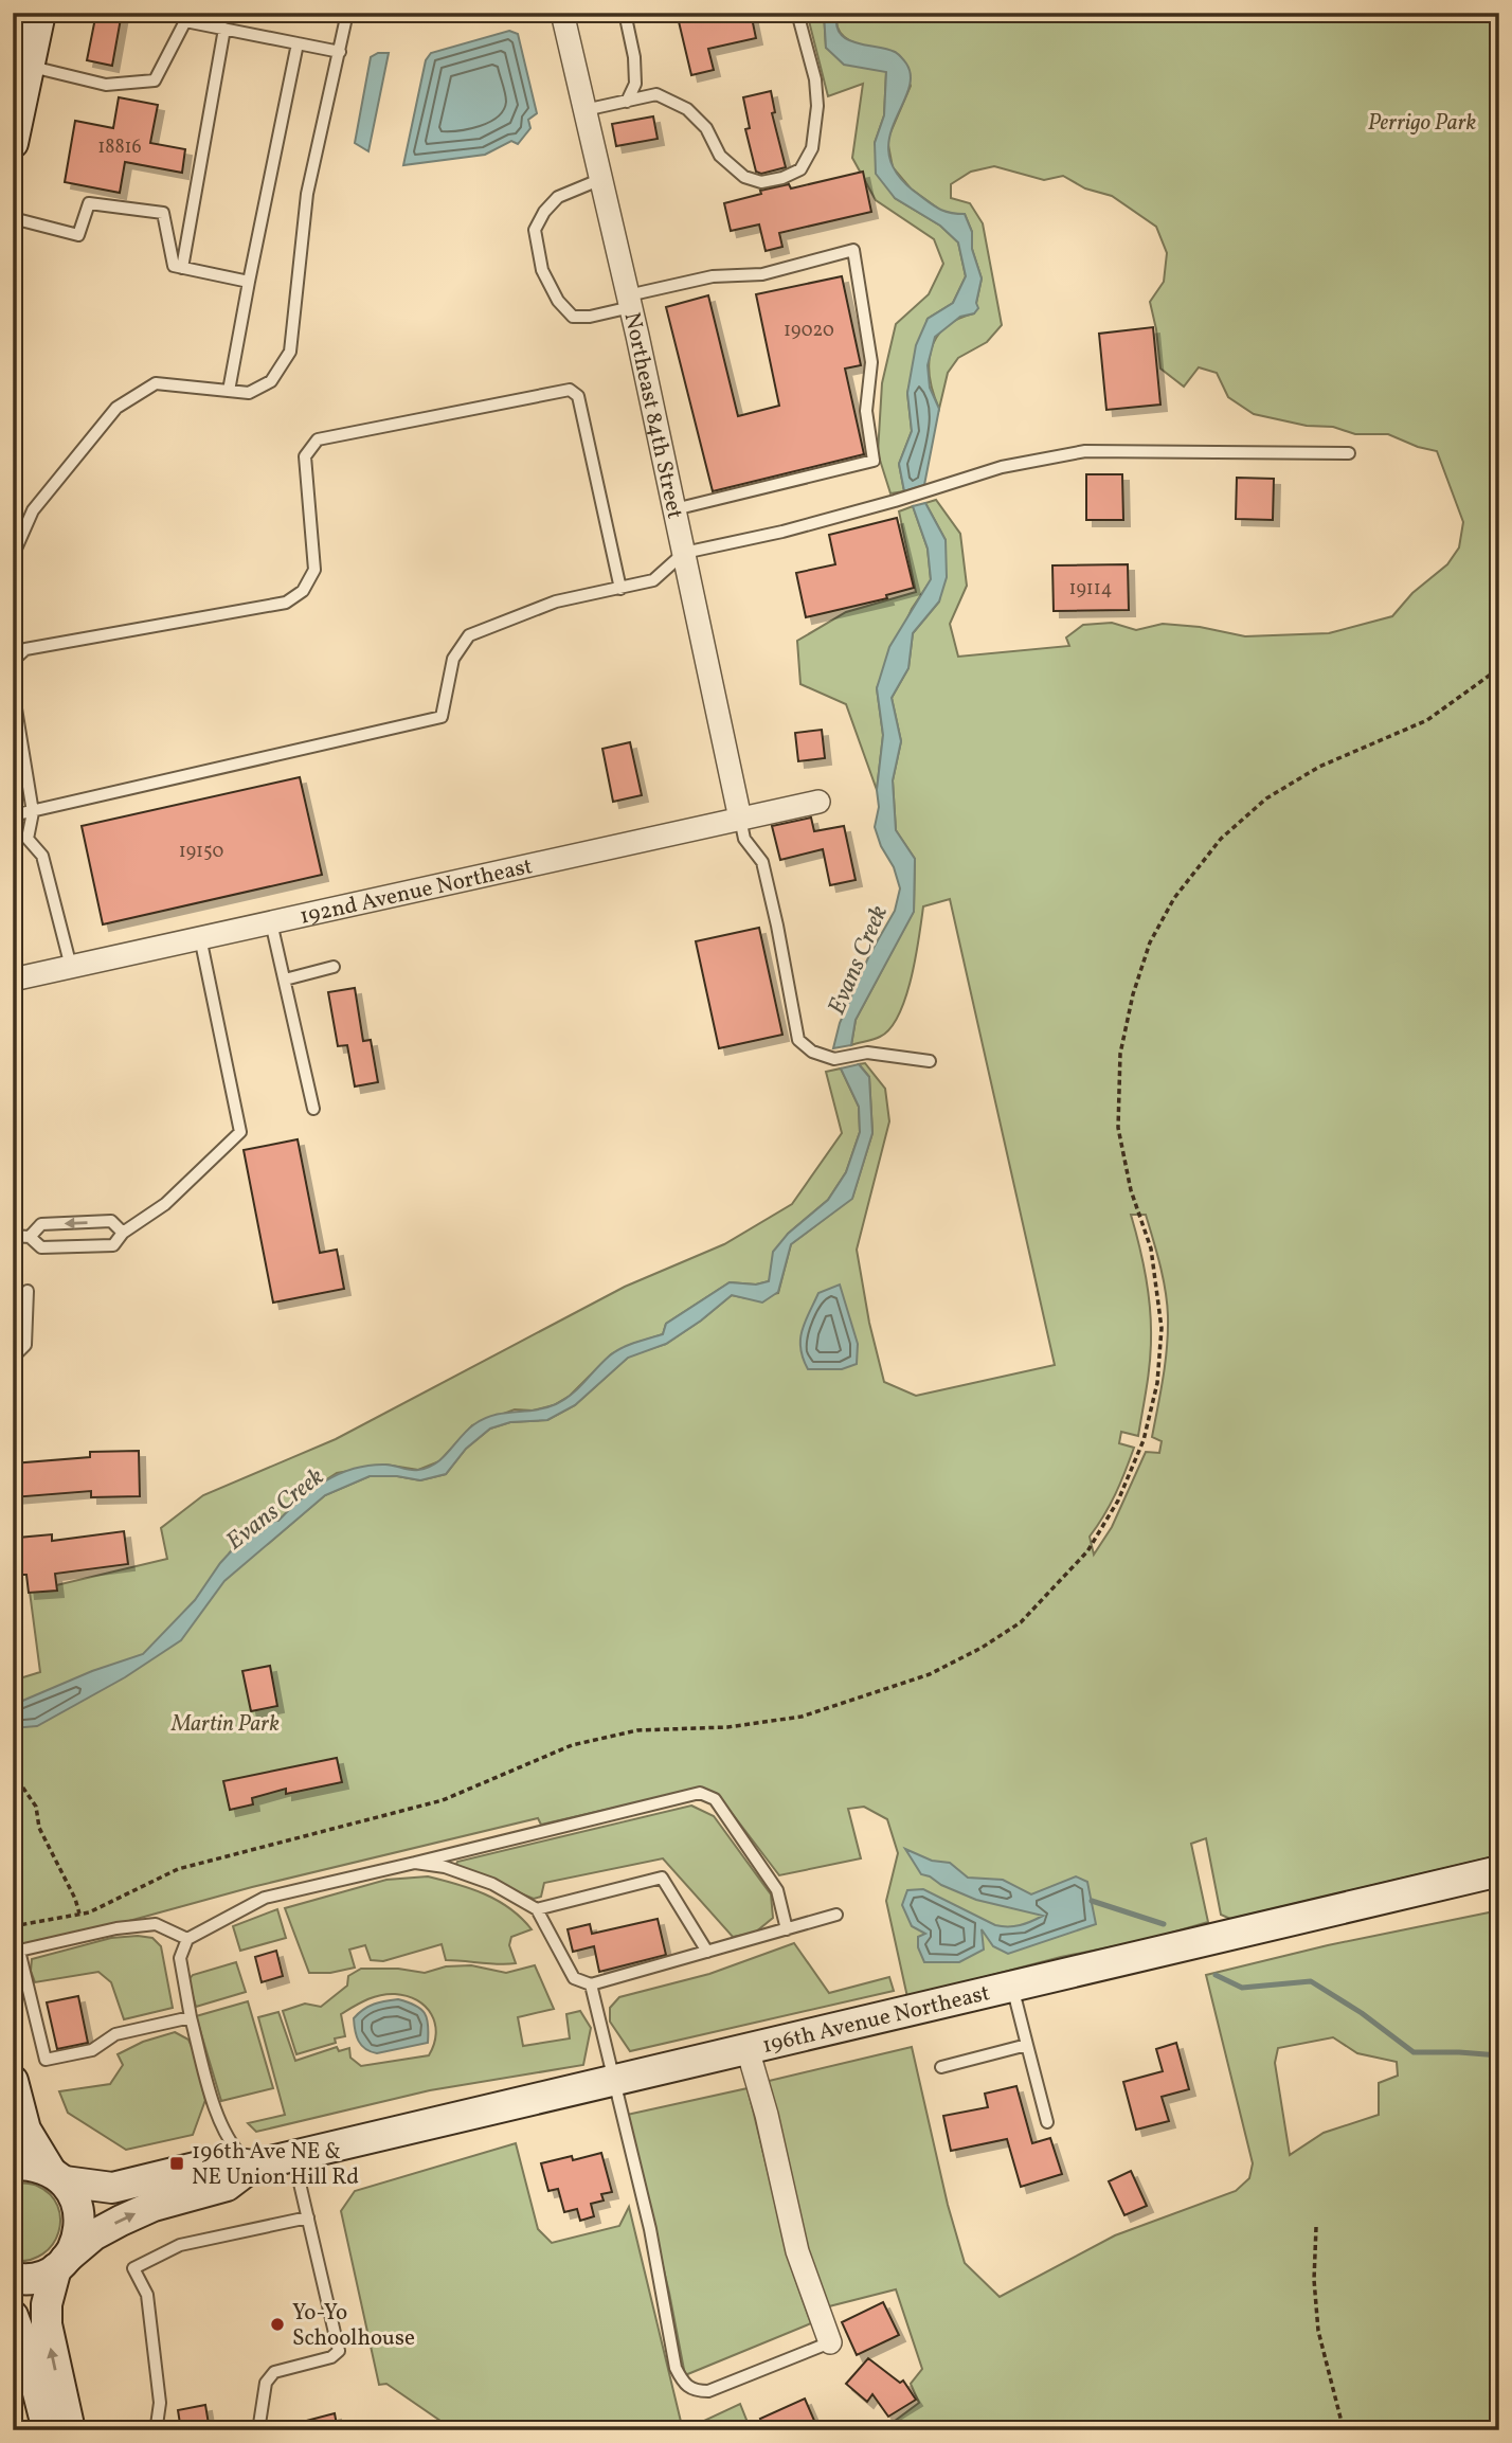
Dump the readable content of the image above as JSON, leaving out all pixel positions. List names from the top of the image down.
{
  "streets": {
    "street": ["Northeast 84th Street", "192nd Avenue Northeast", "196th Avenue Northeast"]
  },
  "crossings": [
    ["Northeast 84th Street", "192nd Avenue Northeast"]
  ],
  "water": ["Evans Creek"],
  "parks": ["Perrigo Park", "Martin Park"],
  "places": {
    "transit": ["196th Ave NE & NE Union Hill Rd"],
    "other": ["Yo-Yo Schoolhouse"]
  },
  "house_numbers": [
    "18816",
    "19020",
    "19114",
    "19150"
  ]
}
